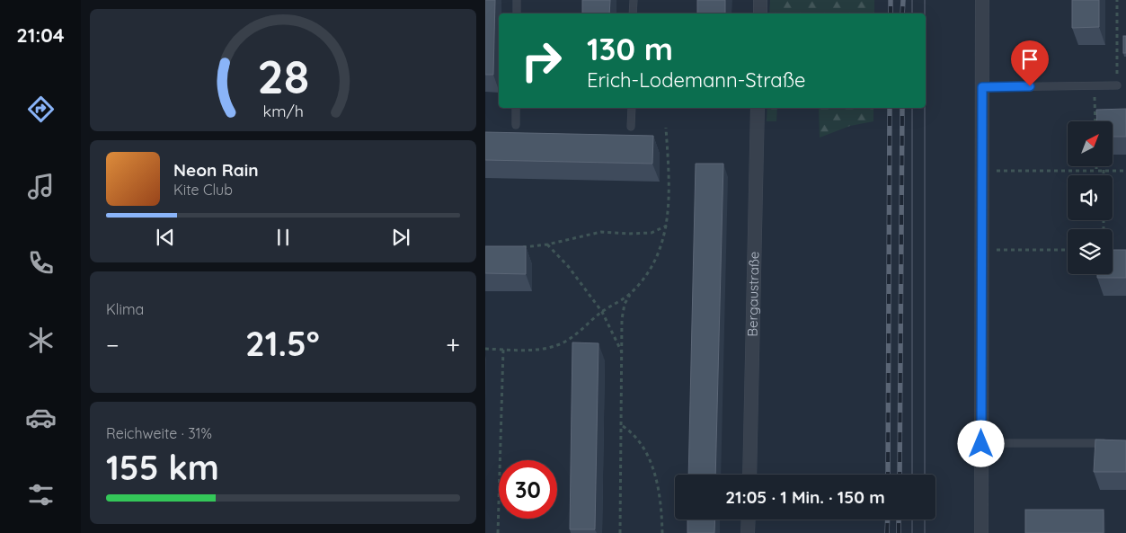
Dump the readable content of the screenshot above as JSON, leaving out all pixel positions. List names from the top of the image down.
{
  "streets": {
    "street": ["Bergaustraße"]
  },
  "north": "top right",
  "page": {
    "tabs": "21:04",
    "turn": ["130 m", "Erich-Lodemann-Straße"],
    "song": ["Neon Rain", "Kite Club"],
    "tile": [
      "Klima",
      ["Reichweite · 31%", "155 km"]
    ],
    "heat": ["−", "21.5°", "+"],
    "limit": "30",
    "trip": "21:05 · 1 Min. · 150 m",
    "gauge": ["28", "km/h"]
  }
}
